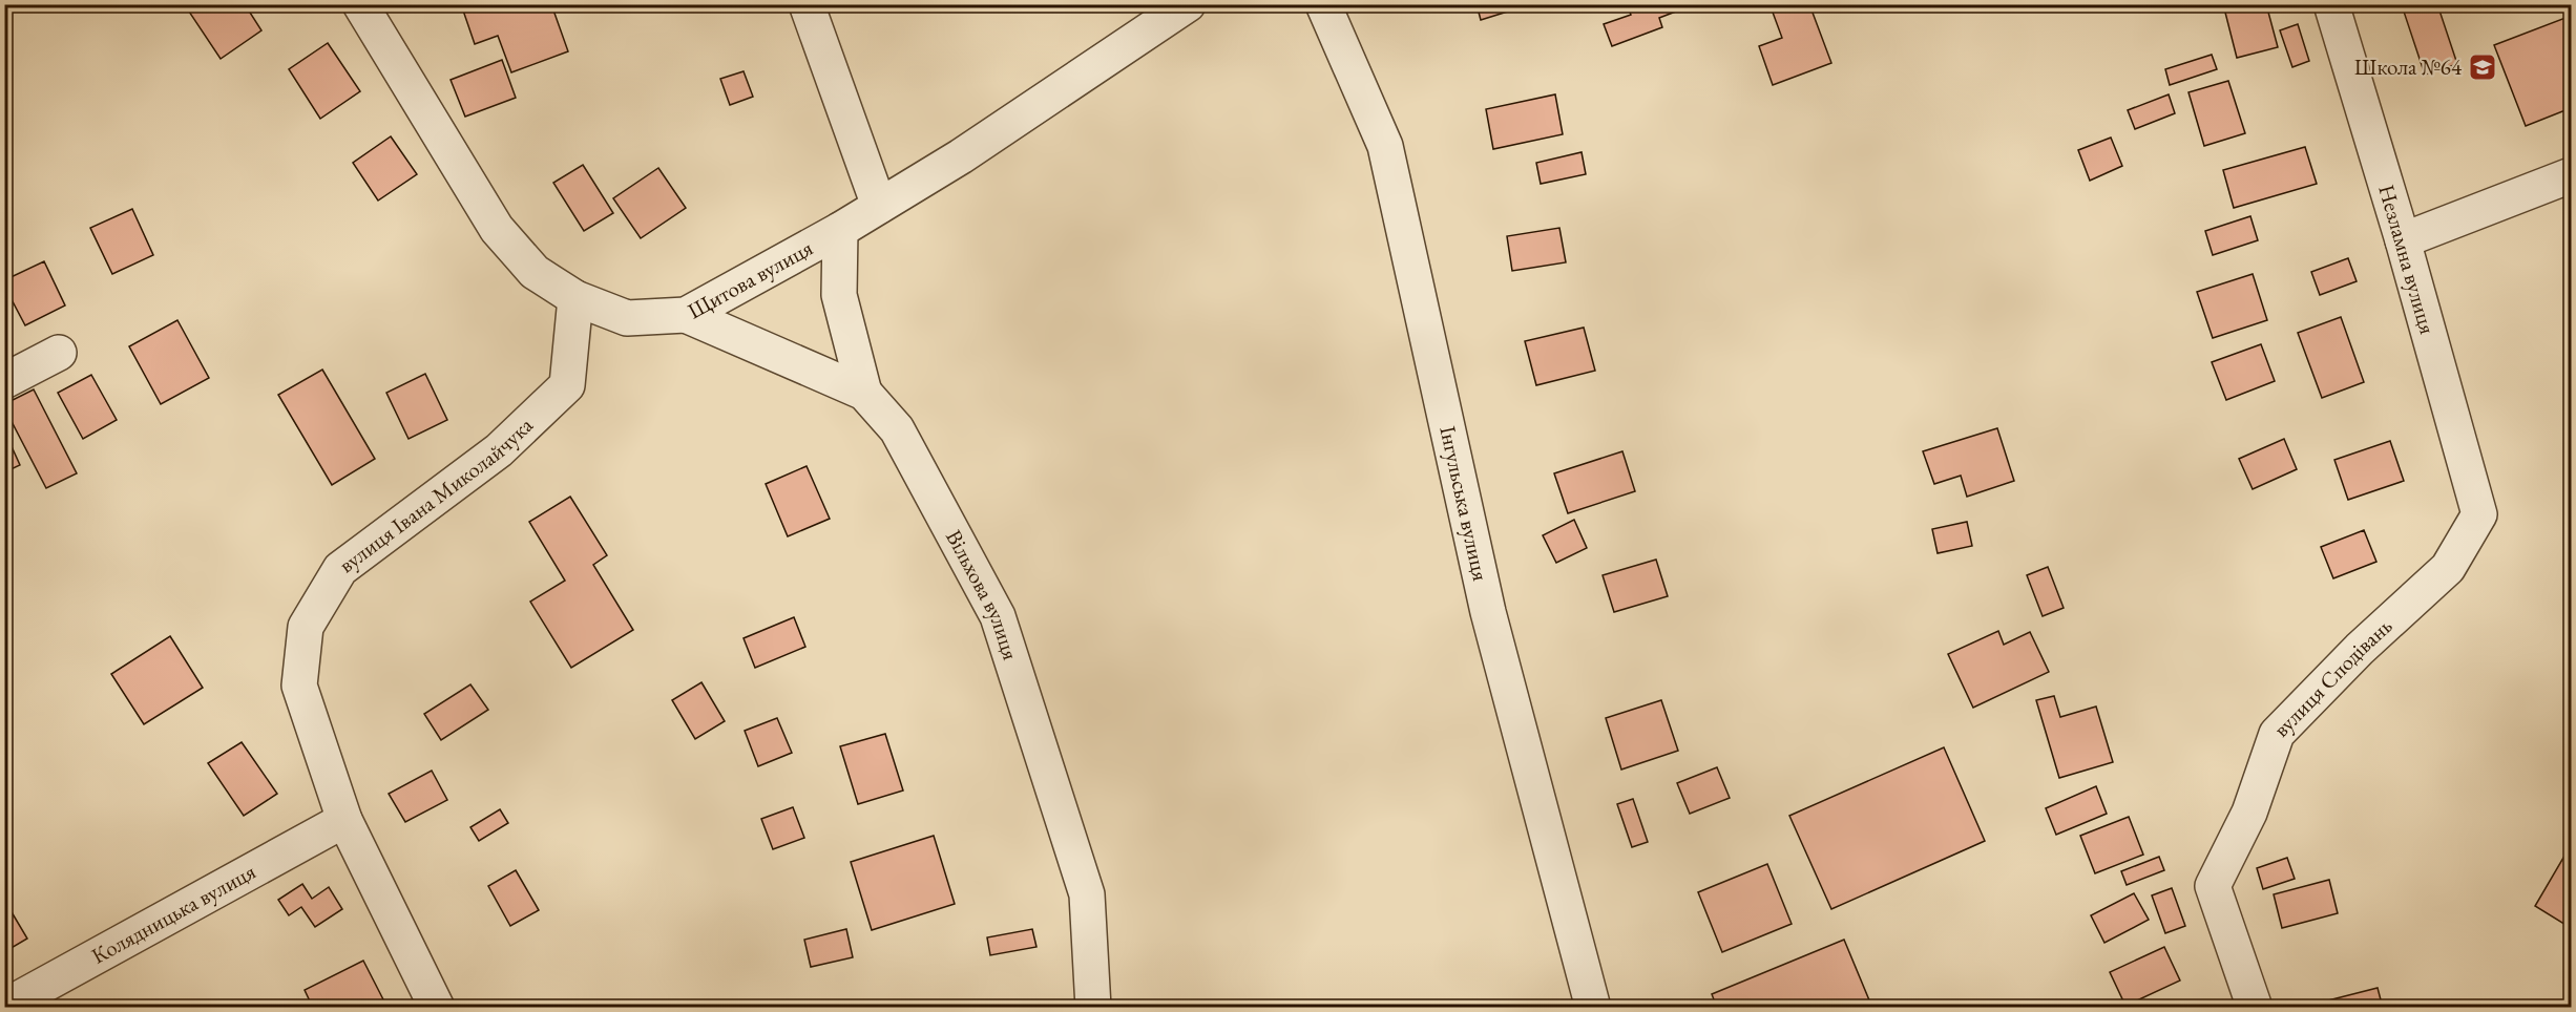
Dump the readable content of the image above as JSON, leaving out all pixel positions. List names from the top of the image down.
{
  "streets": {
    "street": [
      "Незламна вулиця",
      "Щитова вулиця",
      "вулиця Івана Миколайчука",
      "Інгульська вулиця",
      "Вільхова вулиця",
      "вулиця Сподівань",
      "Колядницька вулиця"
    ]
  },
  "crossings": [
    ["Незламна вулиця", "вулиця Сподівань"],
    ["Щитова вулиця", "вулиця Івана Миколайчука"],
    ["Щитова вулиця", "Вільхова вулиця"],
    ["вулиця Івана Миколайчука", "Колядницька вулиця"]
  ],
  "places": {
    "school or university": ["Школа №64"]
  }
}
